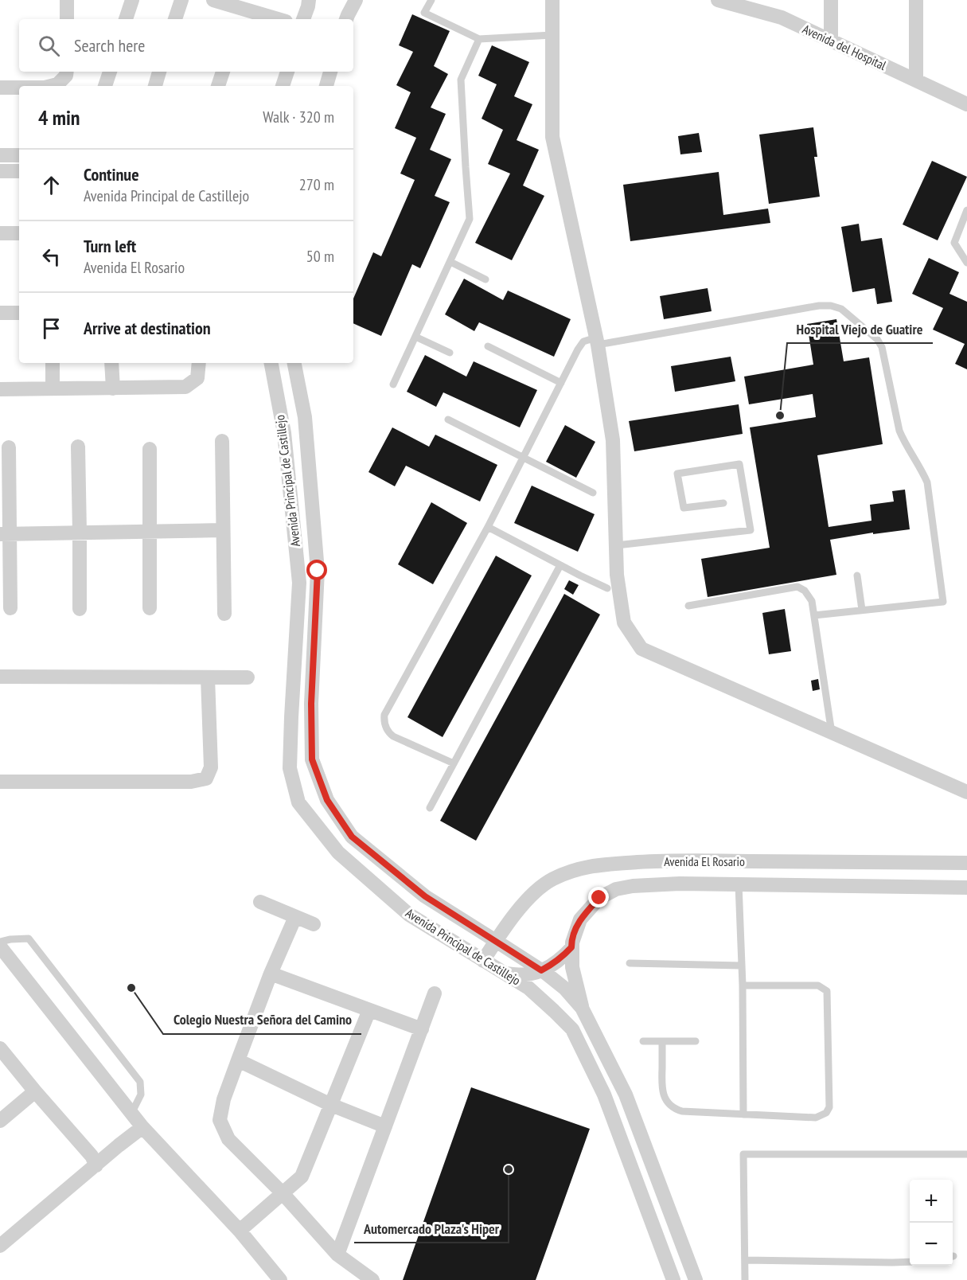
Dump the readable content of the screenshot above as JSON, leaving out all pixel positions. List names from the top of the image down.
{
  "streets": {
    "street": ["Avenida del Hospital", "Avenida Principal de Castillejo", "Avenida El Rosario"]
  },
  "crossings": [
    ["Avenida Principal de Castillejo", "Avenida El Rosario"]
  ],
  "places": ["Hospital Viejo de Guatire", "Colegio Nuestra Señora del Camino", "Automercado Plaza's Hiper"],
  "page": {
    "search": "Search here",
    "heading": ["4 min", "Walk · 320 m"],
    "list": [
      ["Continue", "Avenida Principal de Castillejo", "270 m"],
      ["Turn left", "Avenida El Rosario", "50 m"],
      "Arrive at destination"
    ],
    "map_buttons": ["+", "−"]
  }
}
